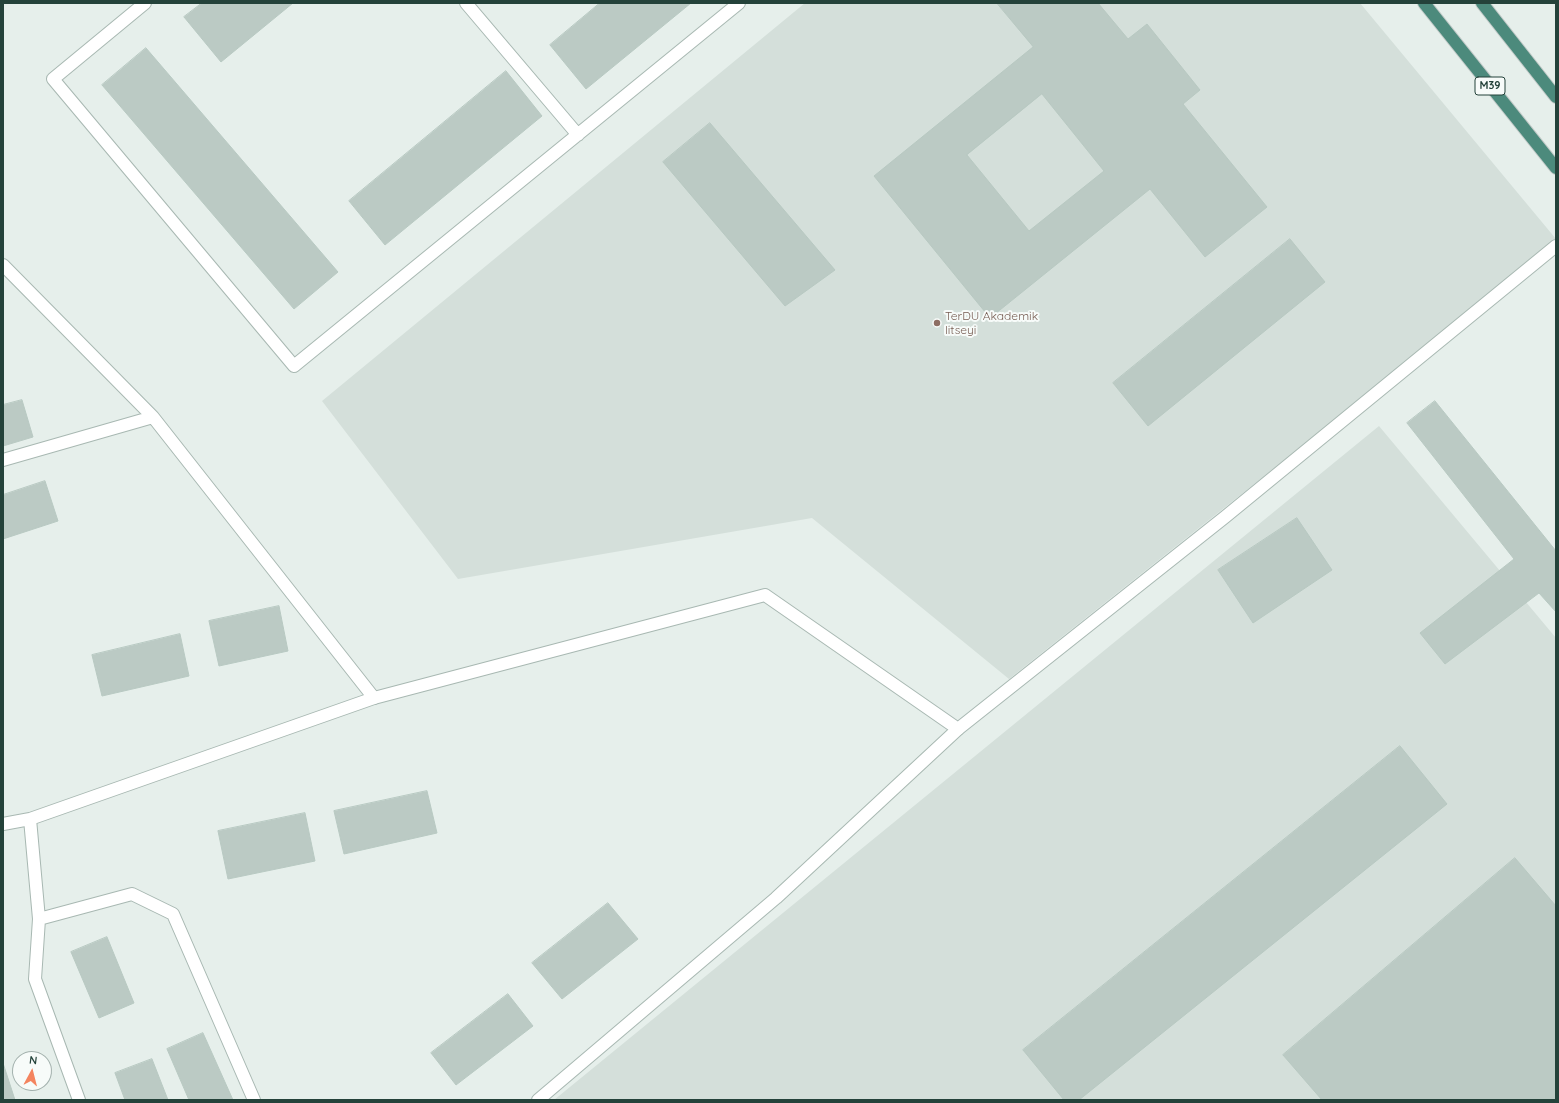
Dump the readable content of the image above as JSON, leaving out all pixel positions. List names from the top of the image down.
{
  "streets": {
    "highway": ["M39"]
  },
  "places": ["TerDU Akademik litseyi"],
  "north": "top"
}
